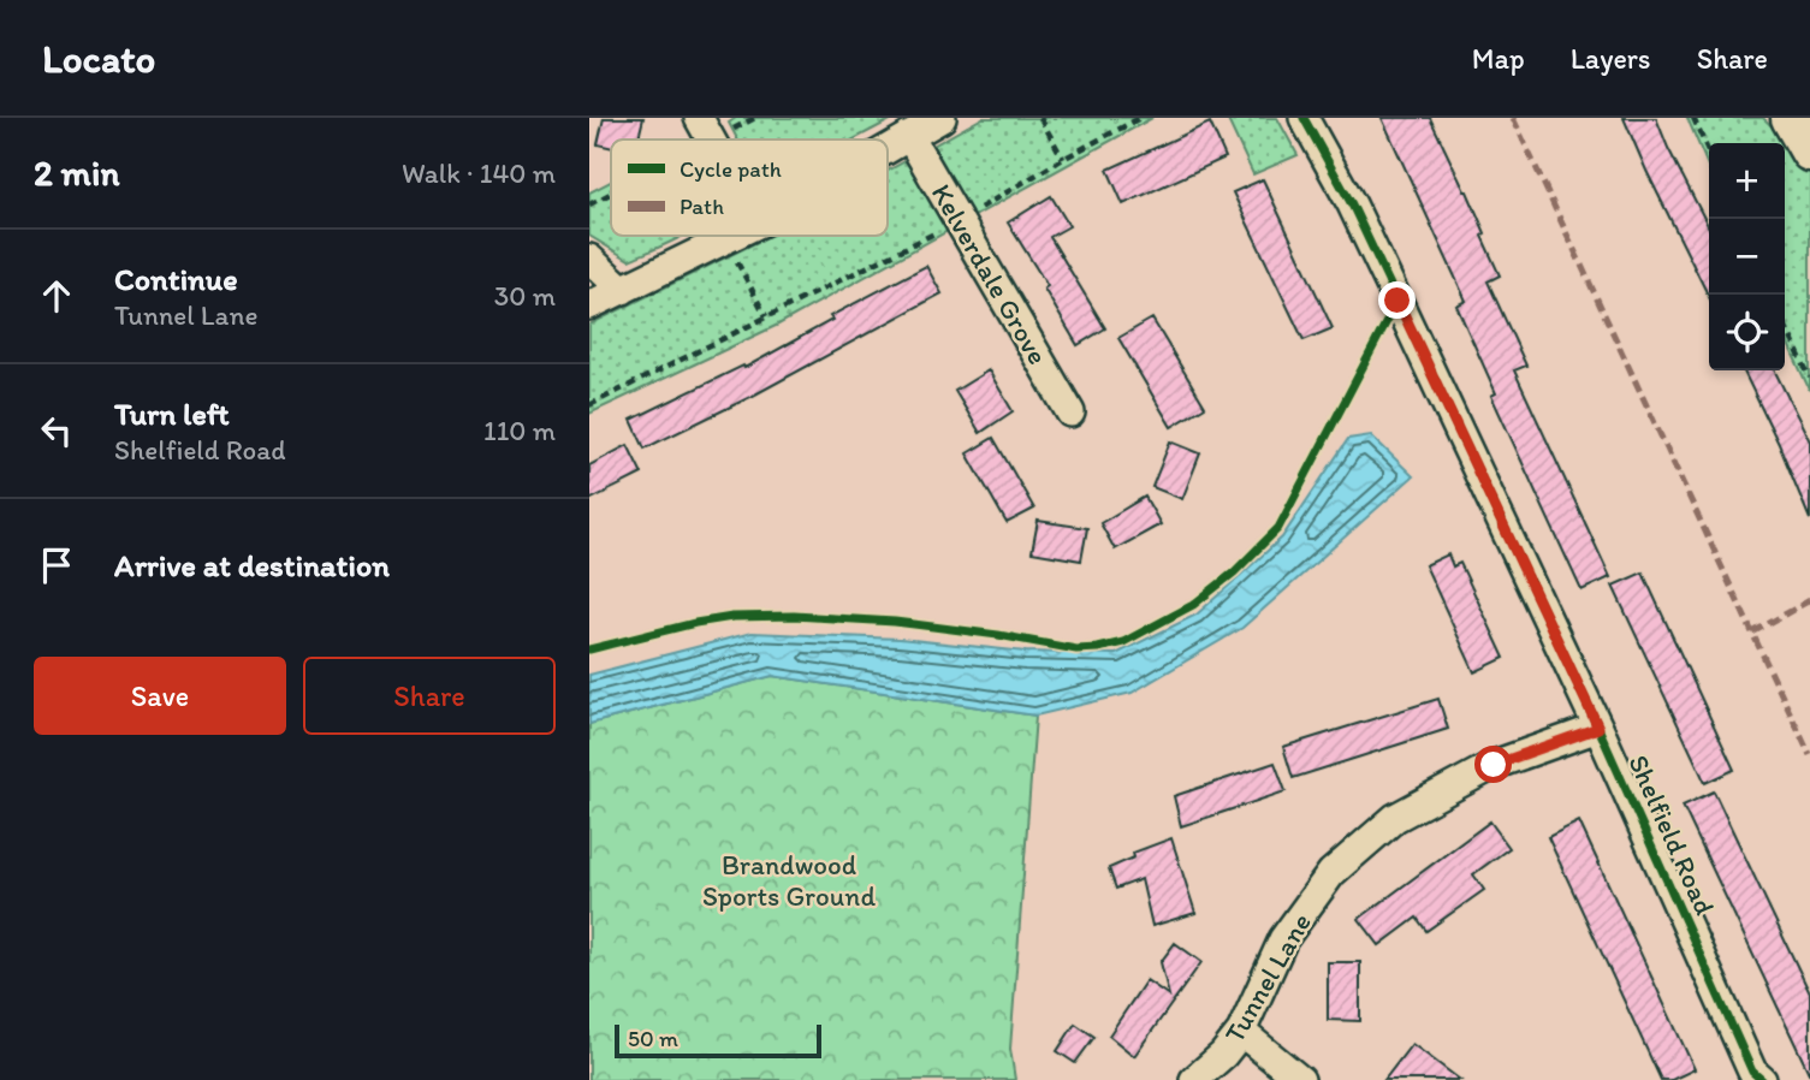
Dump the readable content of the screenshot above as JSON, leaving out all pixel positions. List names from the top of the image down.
{
  "streets": {
    "street": ["Kelverdale Grove", "Shelfield Road", "Tunnel Lane"]
  },
  "crossings": [
    ["Shelfield Road", "Tunnel Lane"]
  ],
  "parks": ["Brandwood Sports Ground"],
  "legend": ["Cycle path", "Path"],
  "scale_bar": "50 m",
  "page": {
    "header": "Locato",
    "nav": ["Map", "Layers", "Share"],
    "heading": ["2 min", "Walk · 140 m"],
    "map_buttons": ["+", "−"],
    "list": [
      ["Continue", "Tunnel Lane", "30 m"],
      ["Turn left", "Shelfield Road", "110 m"],
      "Arrive at destination"
    ],
    "buttons": ["Save", "Share"],
    "scale": "50 m"
  }
}
